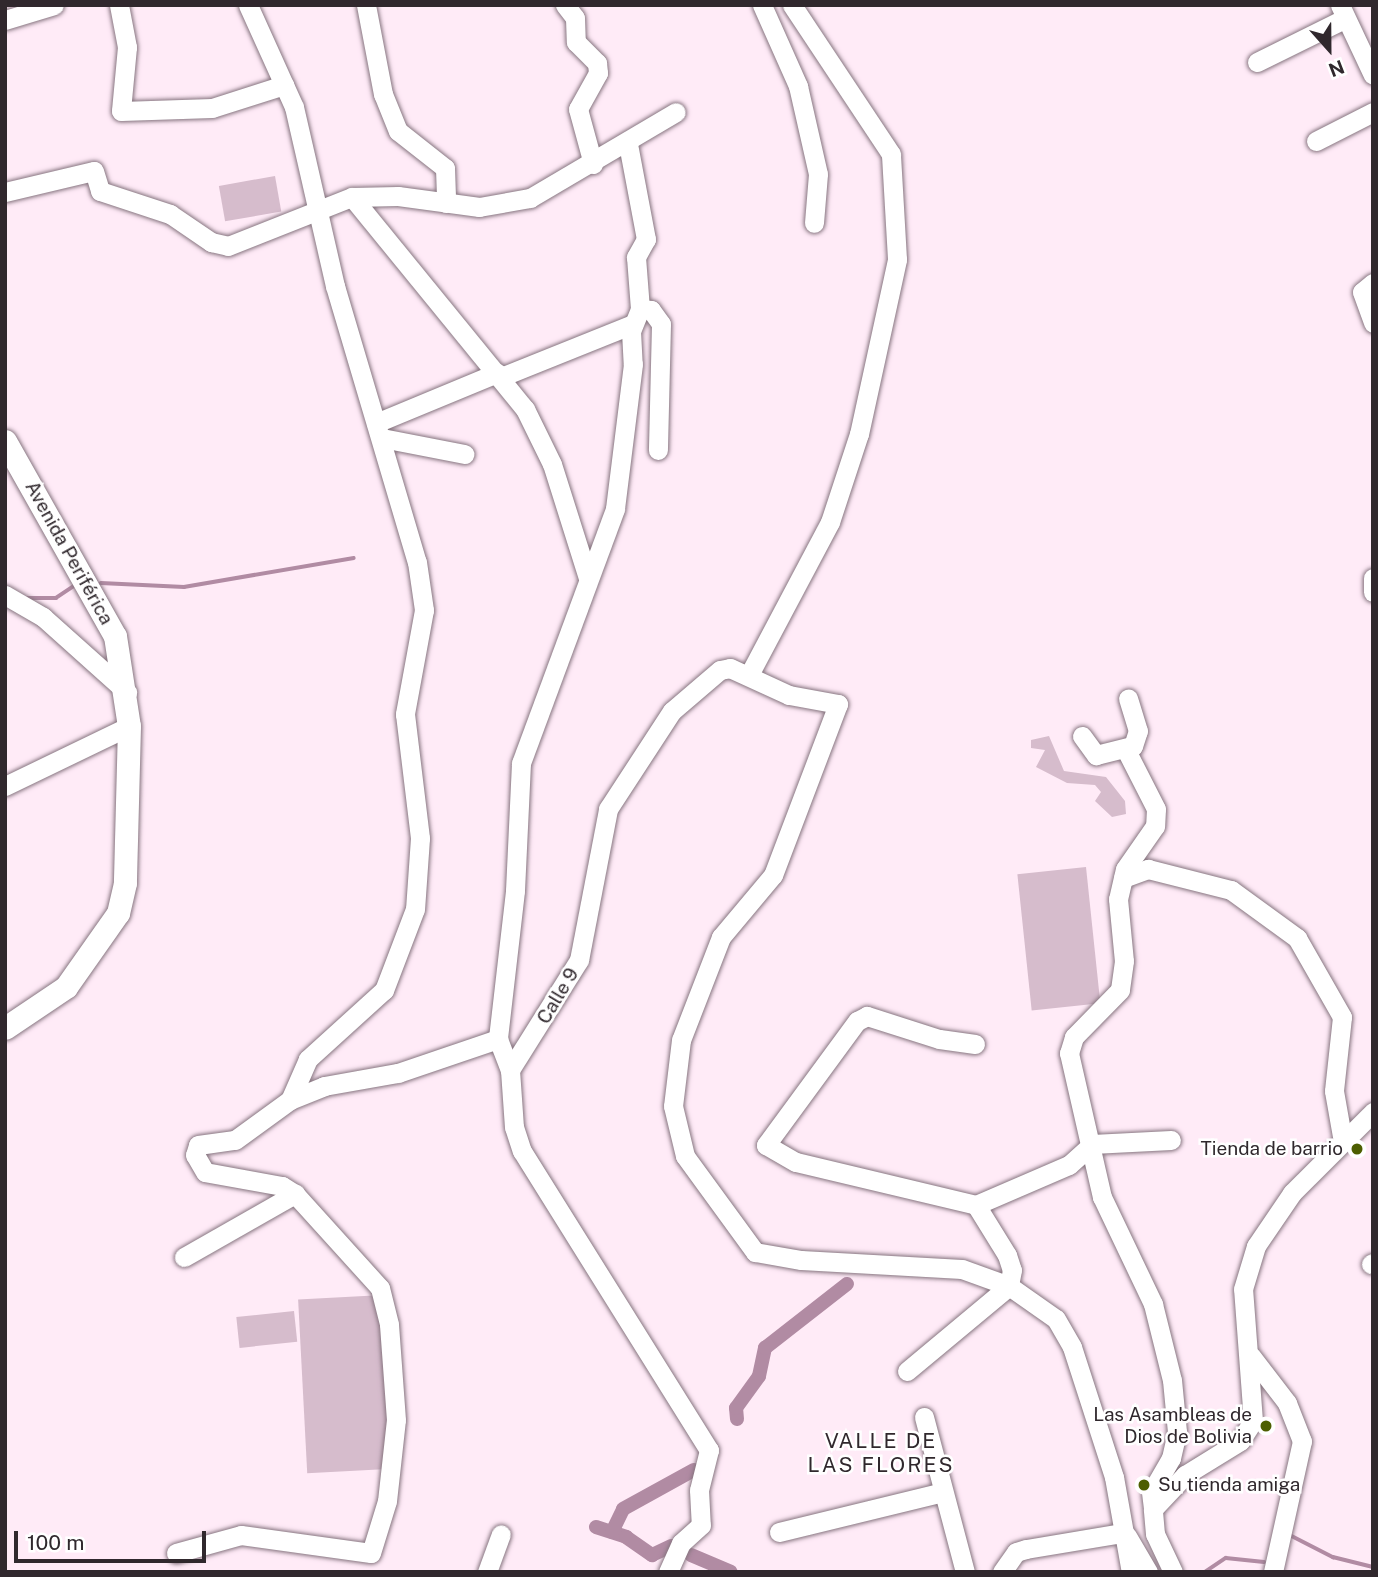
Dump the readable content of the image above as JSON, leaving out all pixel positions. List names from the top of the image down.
{
  "streets": {
    "main road": ["Avenida Periférica"],
    "street": ["Calle 9"]
  },
  "districts": ["VALLE DE LAS FLORES"],
  "places": ["Tienda de barrio", "Las Asambleas de Dios de Bolivia", "Su tienda amiga"],
  "scale_bar": "100 m",
  "north": "bottom"
}
